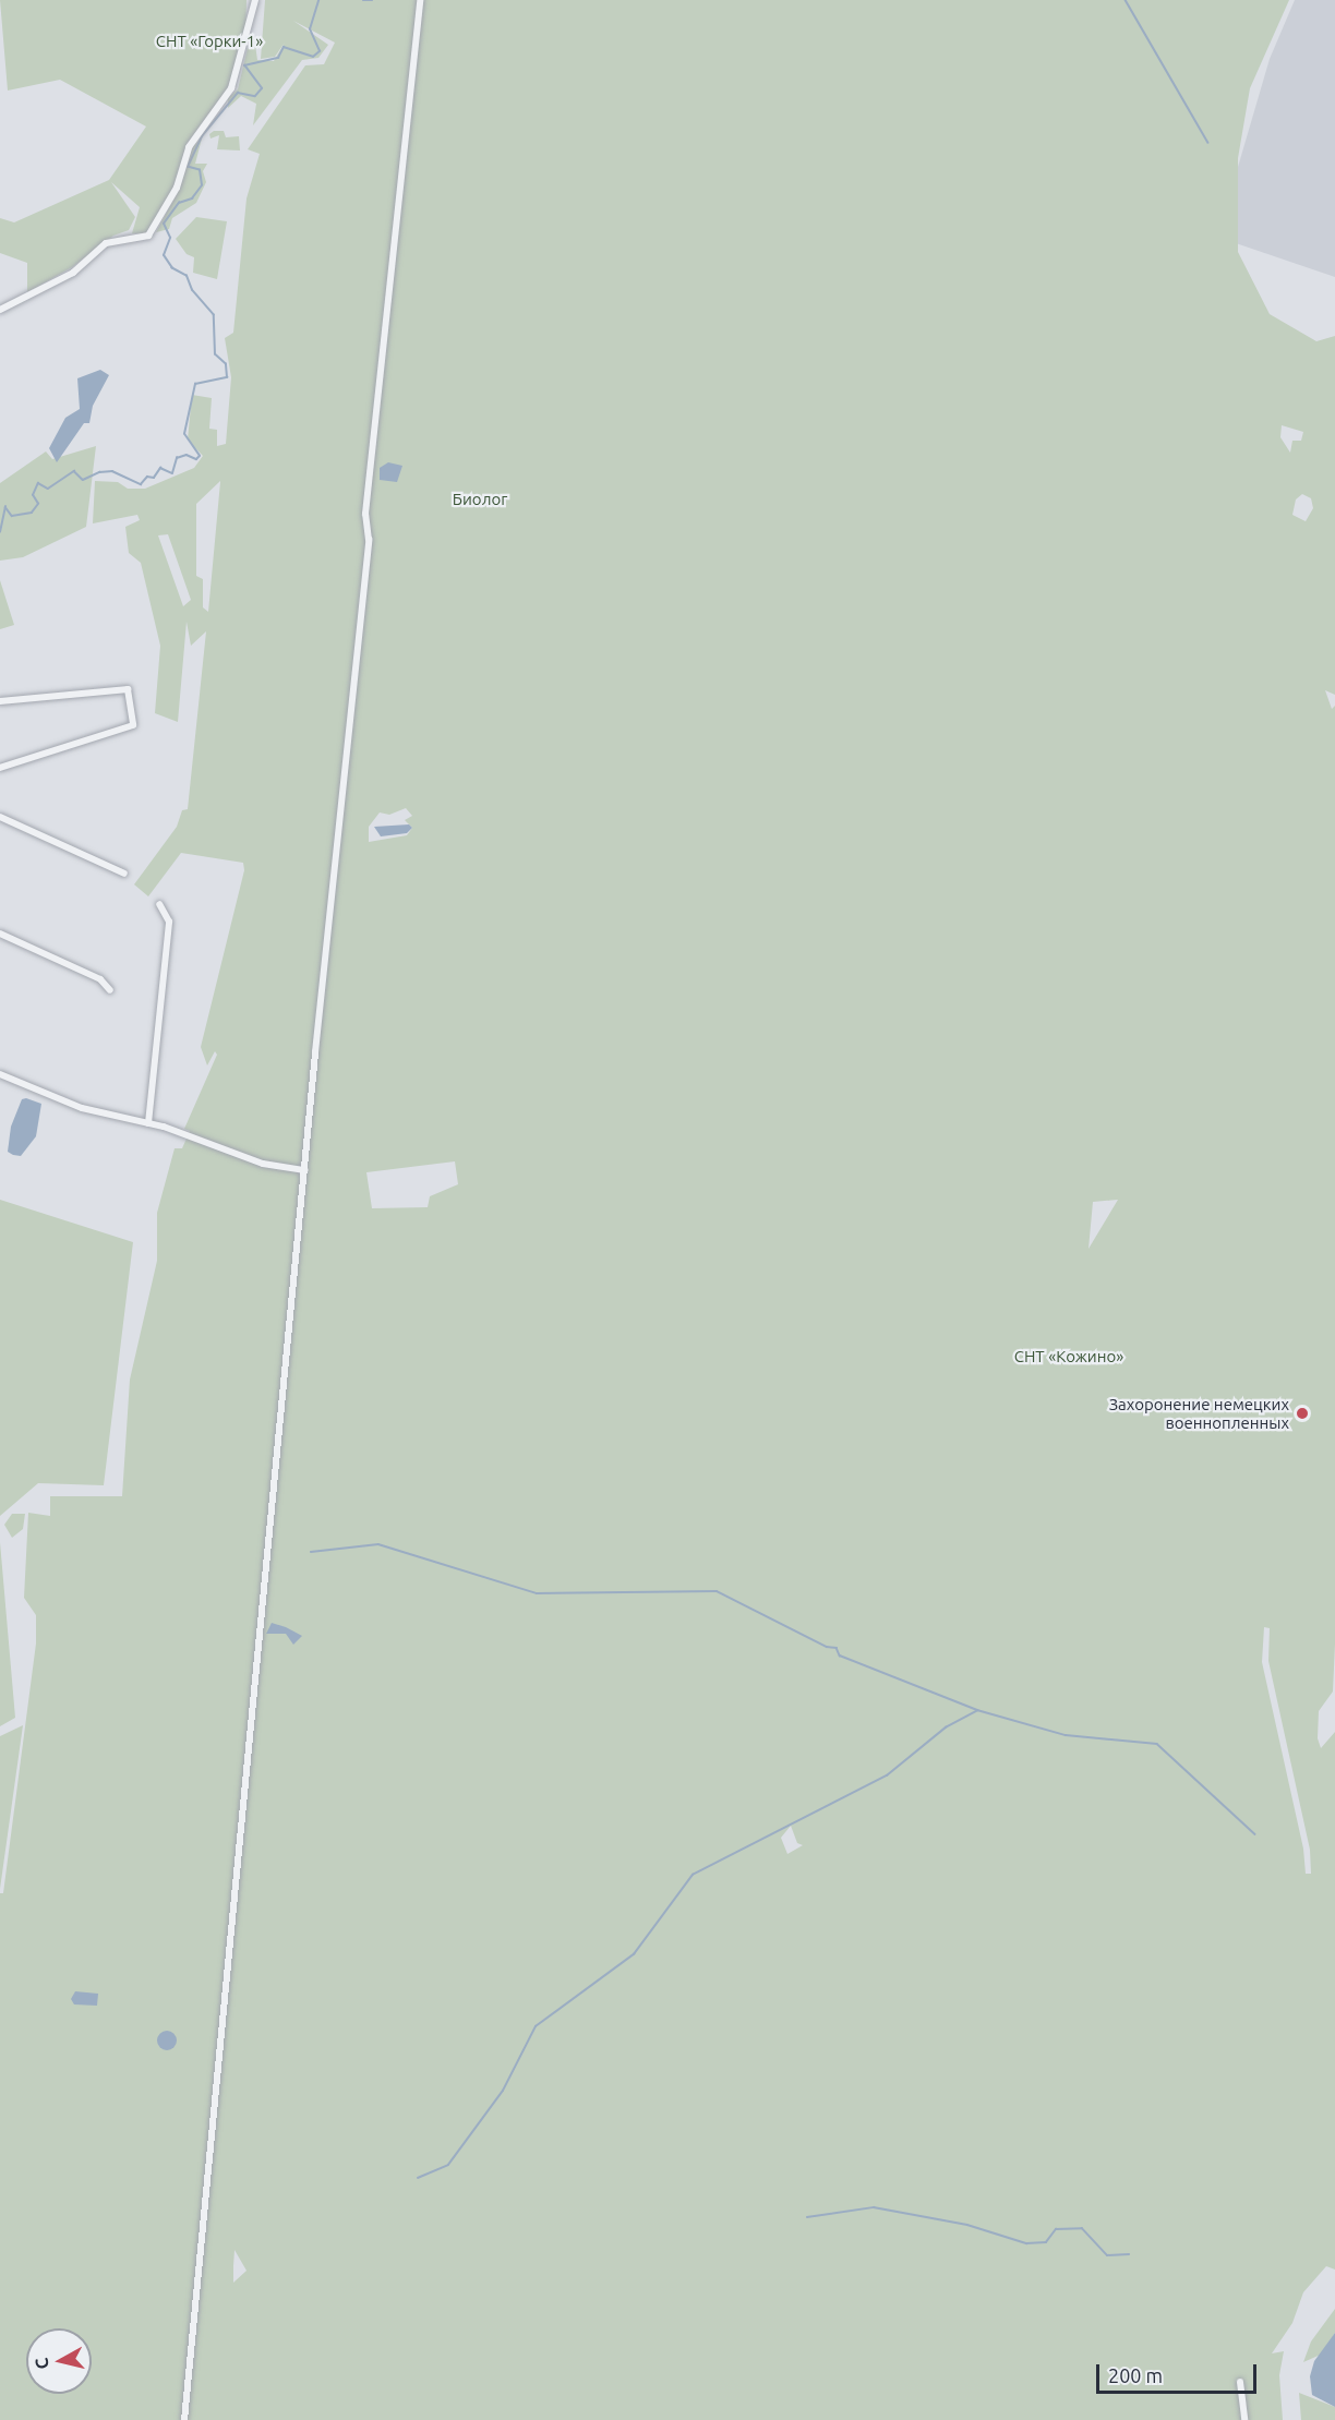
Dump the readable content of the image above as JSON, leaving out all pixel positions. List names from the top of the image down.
{
  "parks": ["СНТ «Горки-1»", "Биолог", "СНТ «Кожино»"],
  "places": ["Захоронение немецких военнопленных"],
  "scale_bar": "200 m",
  "north": "left"
}
